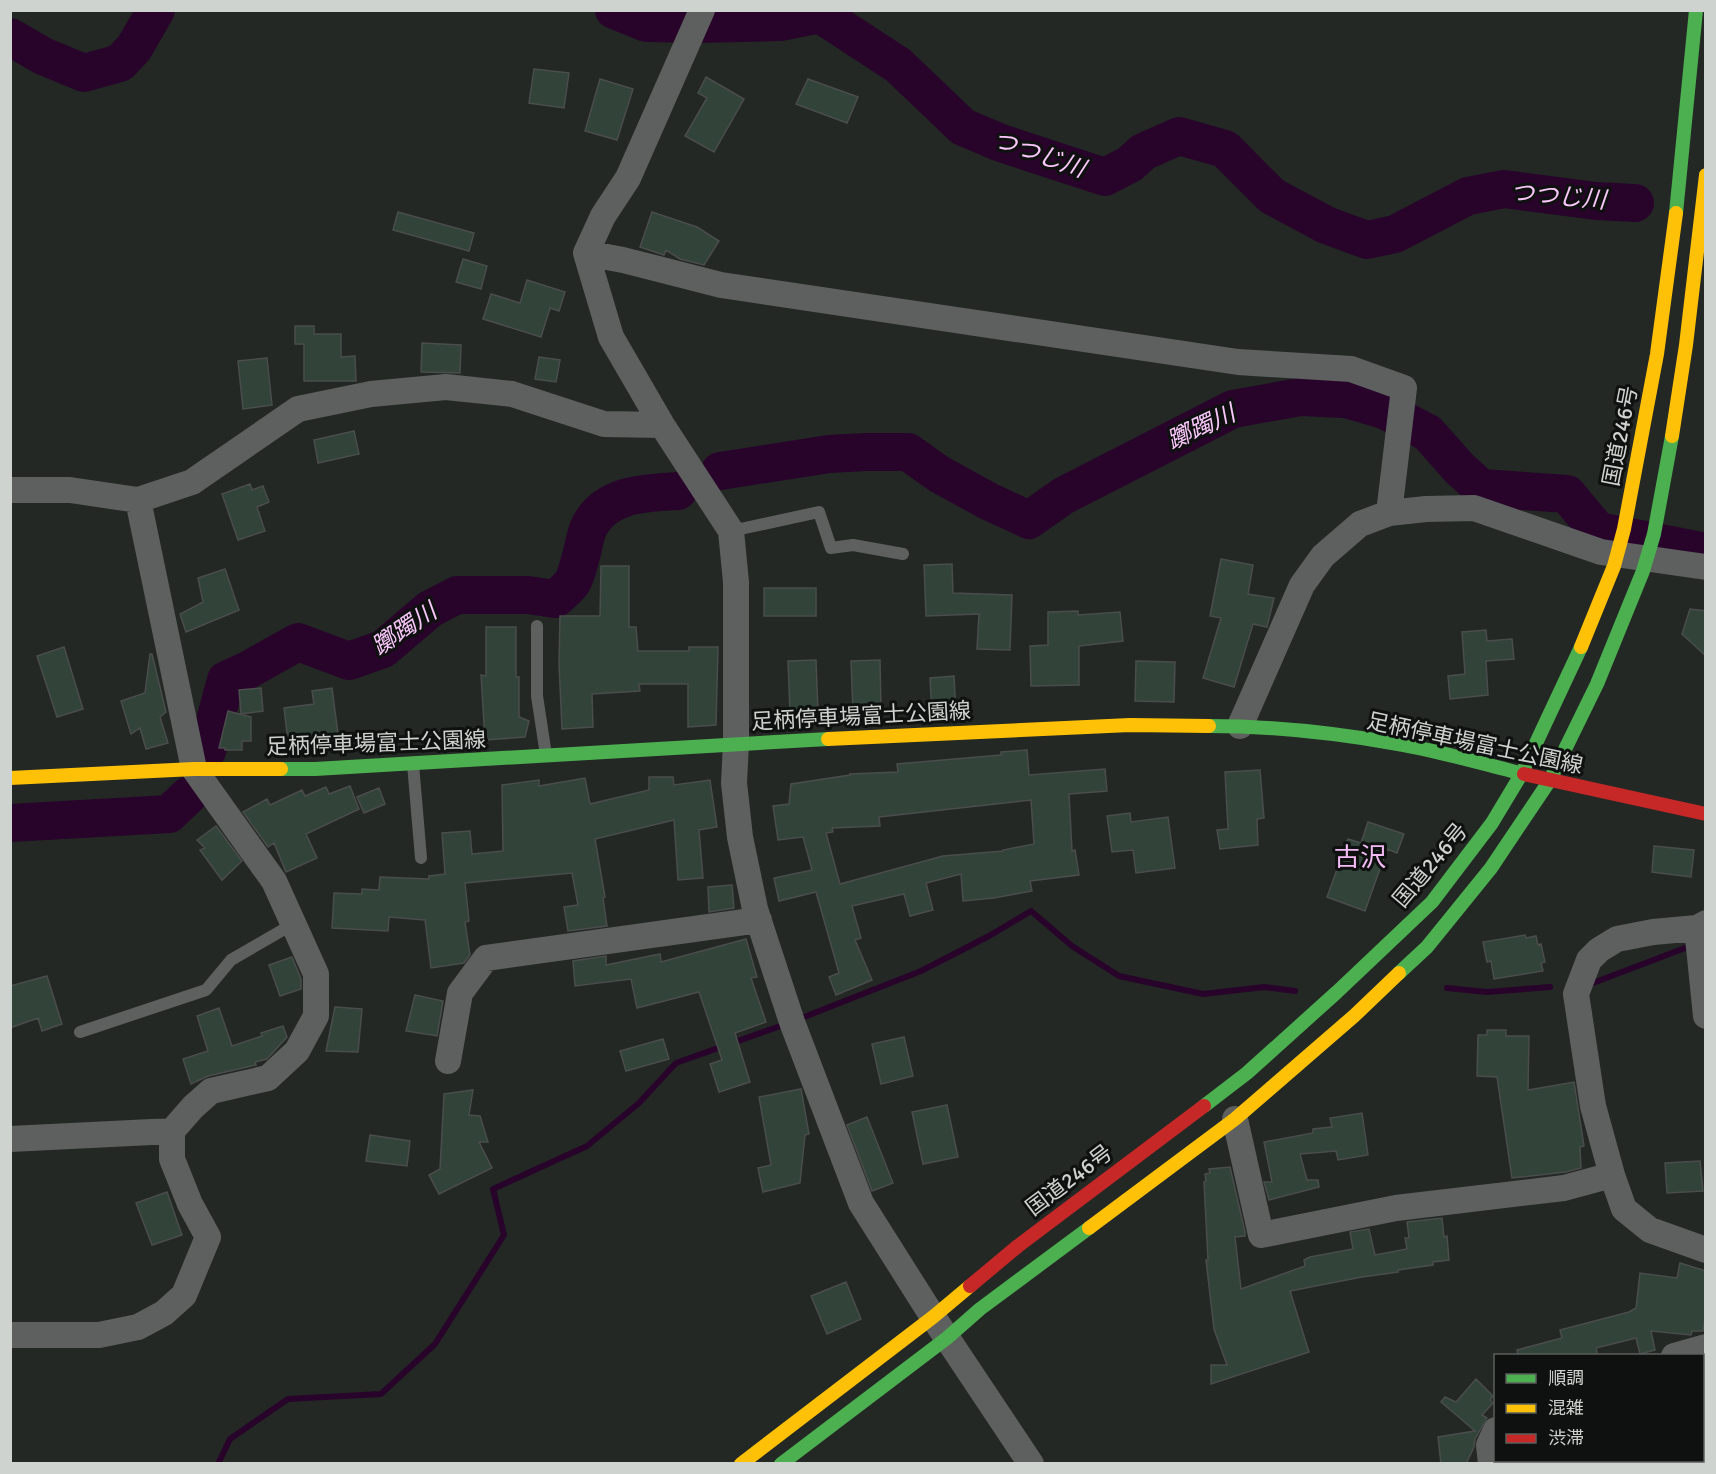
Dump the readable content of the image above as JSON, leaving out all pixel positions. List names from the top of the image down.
{
  "streets": {
    "main road": ["国道246号", "足柄停車場富士公園線"]
  },
  "crossings": [
    ["国道246号", "足柄停車場富士公園線"]
  ],
  "districts": ["古沢"],
  "water": ["つつじ川", "躑躅川"],
  "legend": ["順調", "混雑", "渋滞"]
}
